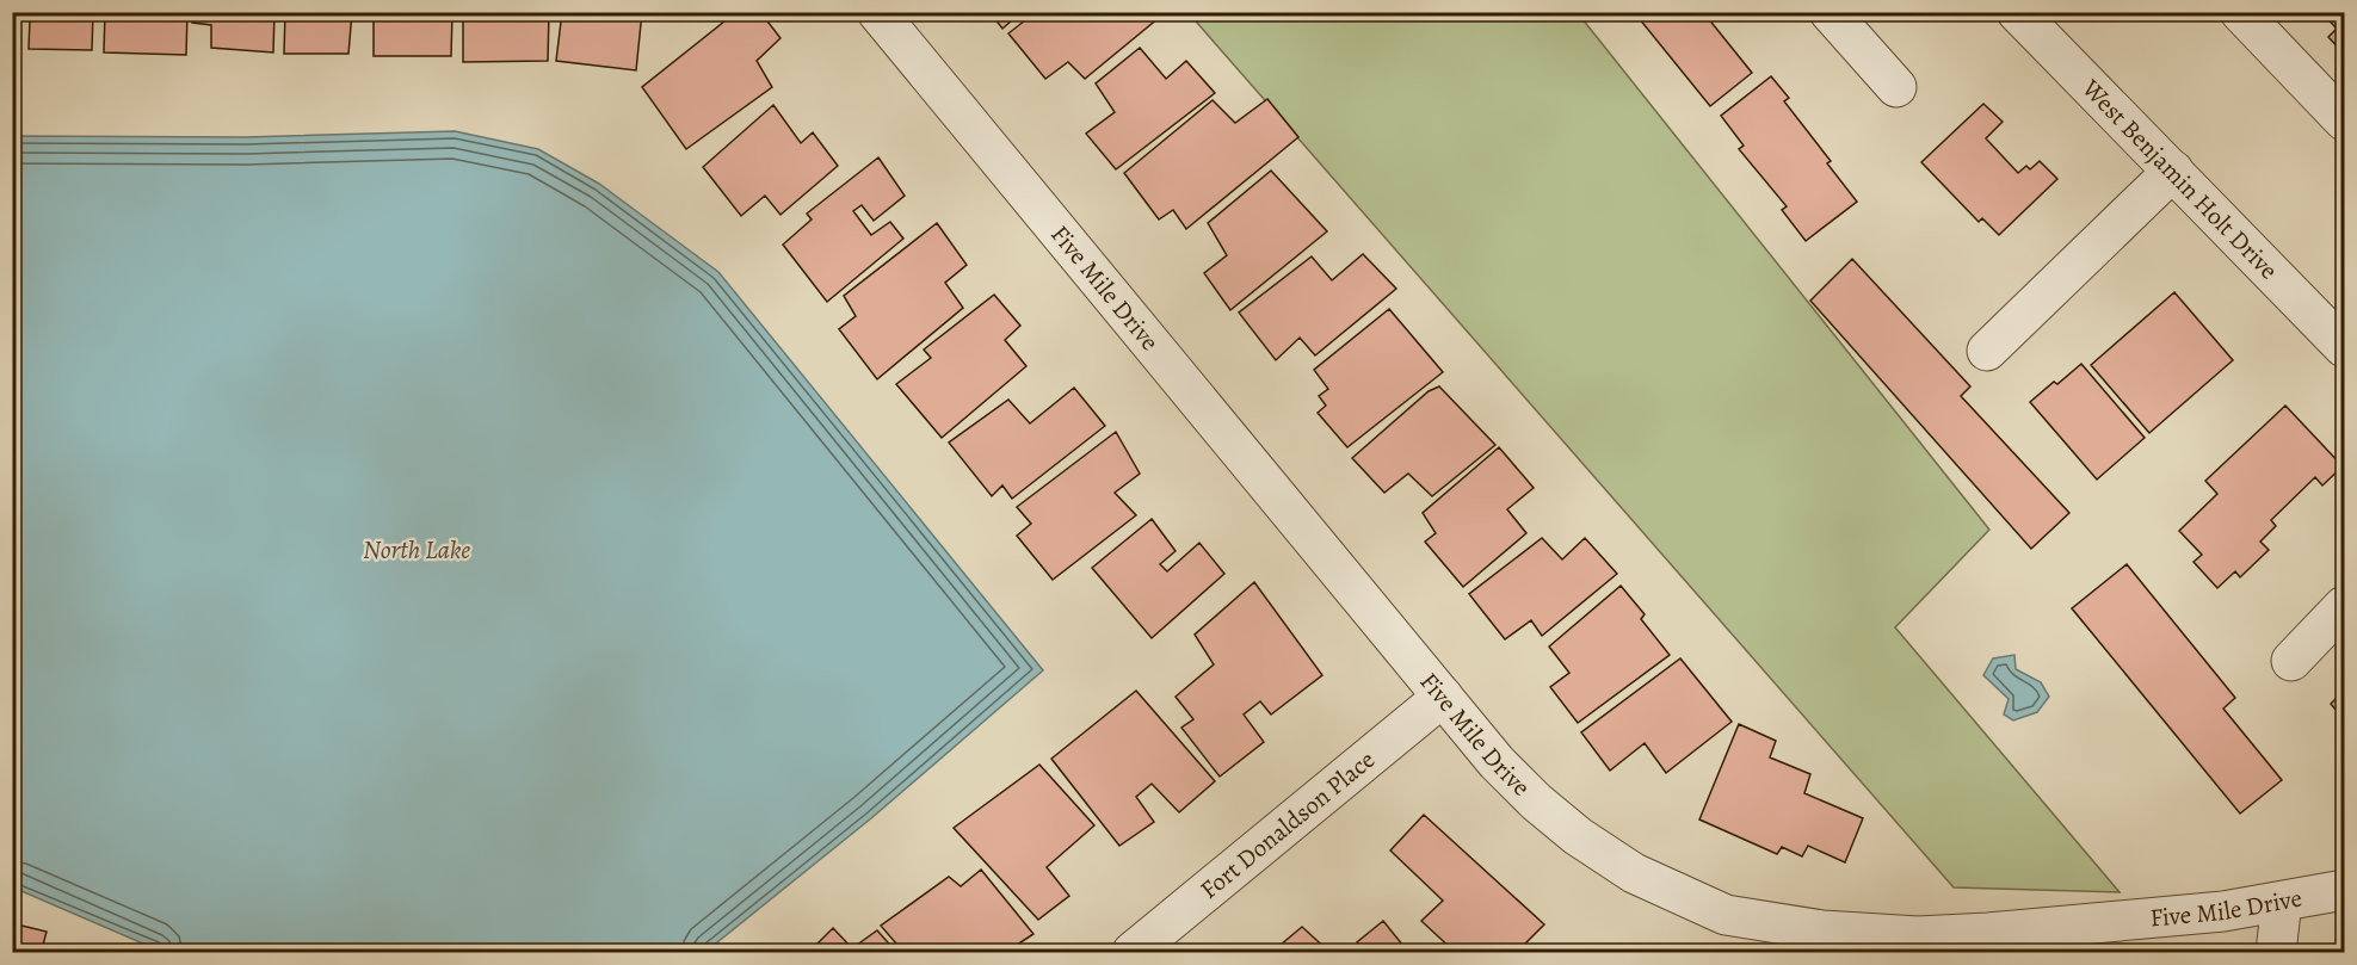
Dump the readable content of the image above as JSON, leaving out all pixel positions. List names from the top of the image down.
{
  "streets": {
    "street": ["West Benjamin Holt Drive", "Five Mile Drive", "Fort Donaldson Place"]
  },
  "crossings": [
    ["Five Mile Drive", "Fort Donaldson Place"]
  ],
  "water": ["North Lake"]
}
